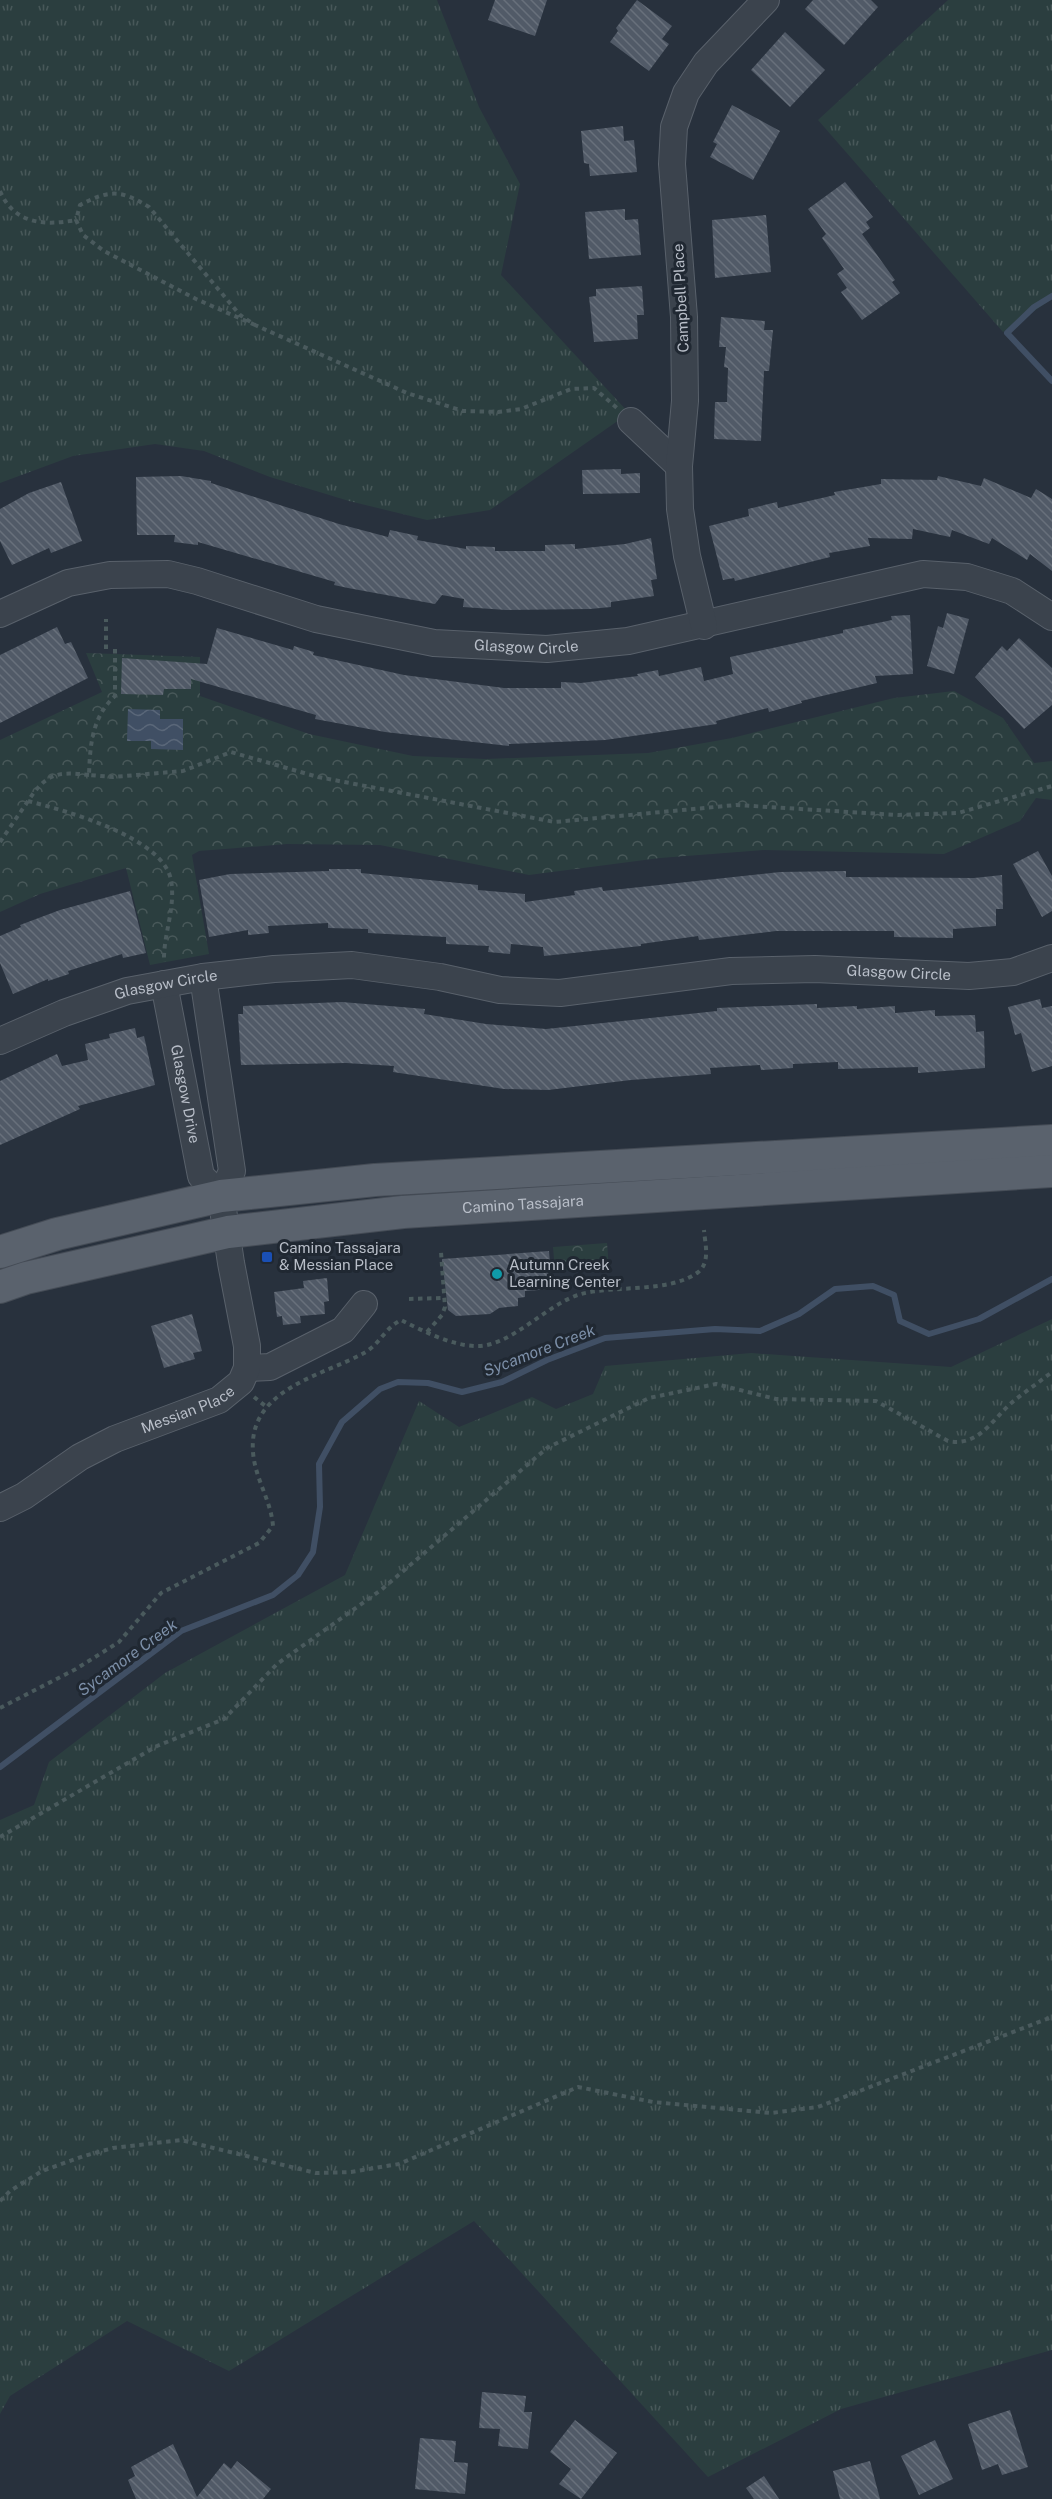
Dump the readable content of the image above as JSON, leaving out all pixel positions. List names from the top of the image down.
{
  "streets": {
    "main road": ["Camino Tassajara"],
    "street": [
      "Campbell Place",
      "Glasgow Circle",
      "Glasgow Drive",
      "Messian Place"
    ]
  },
  "crossings": [
    ["Campbell Place", "Glasgow Circle"],
    ["Glasgow Circle", "Glasgow Drive"],
    ["Camino Tassajara", "Messian Place"]
  ],
  "water": ["Sycamore Creek"],
  "places": {
    "transit": ["Camino Tassajara & Messian Place"],
    "other": ["Autumn Creek Learning Center"]
  }
}
